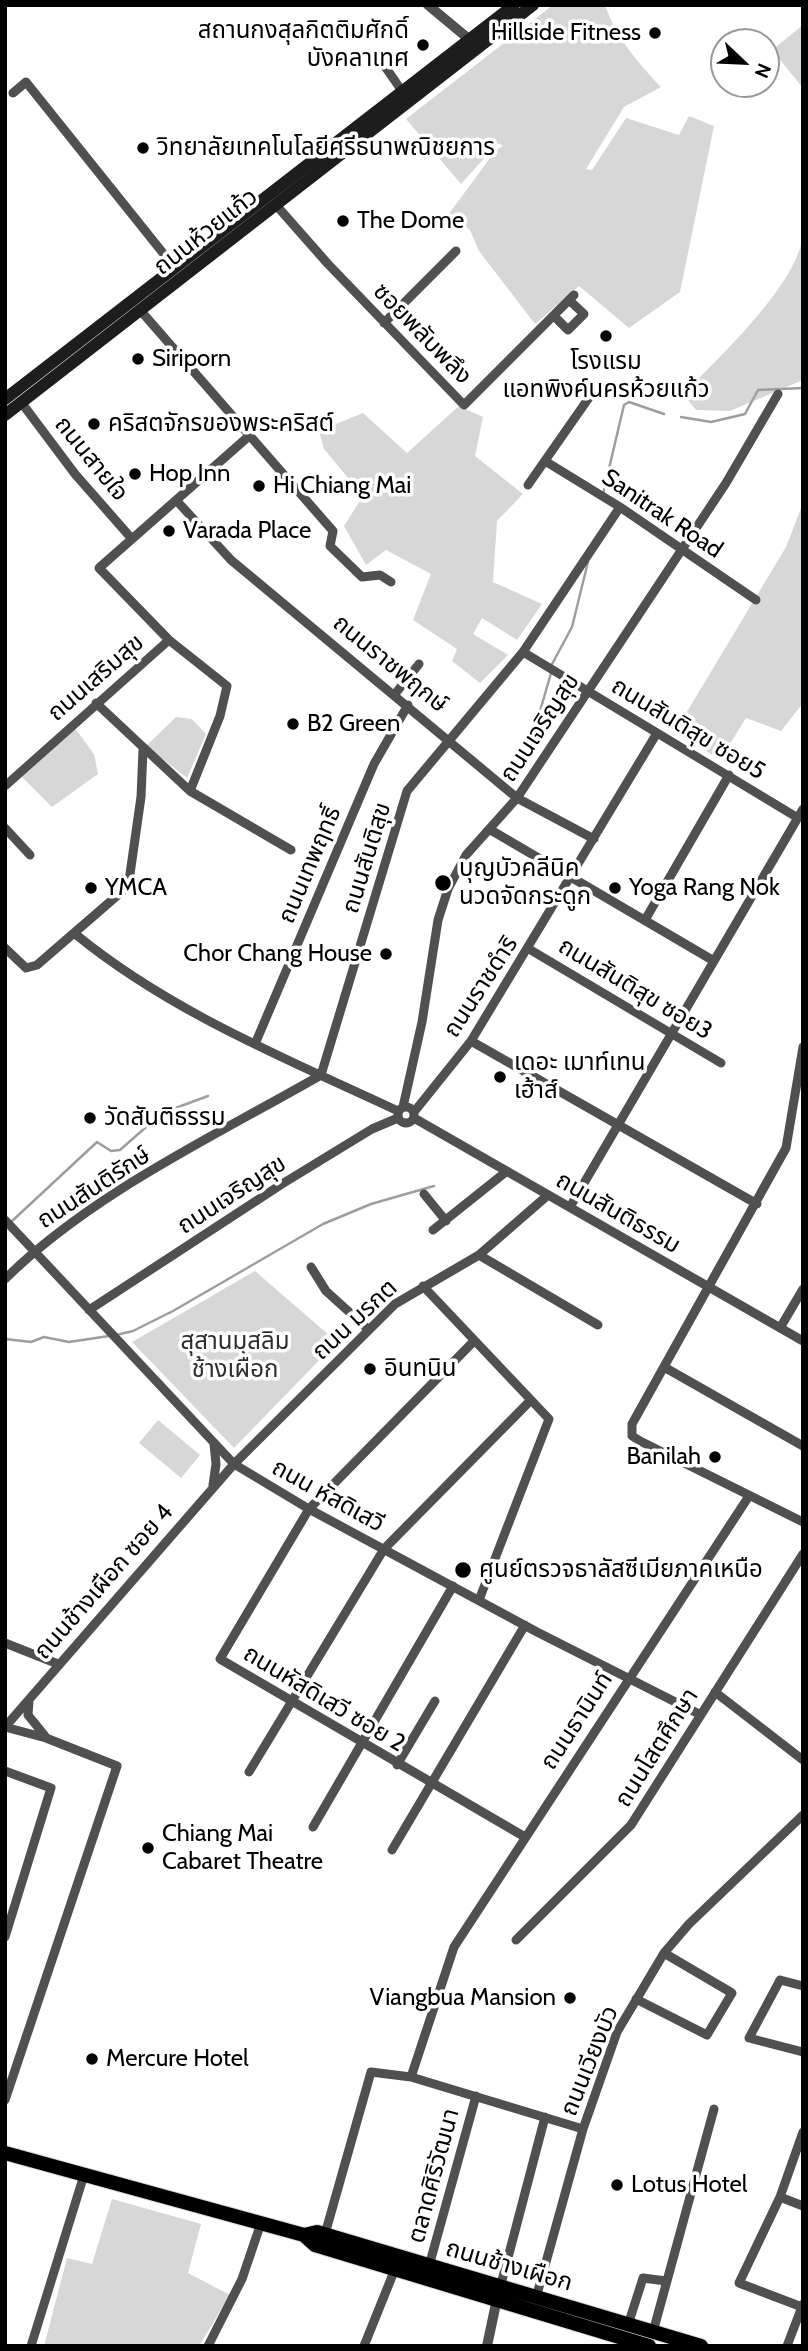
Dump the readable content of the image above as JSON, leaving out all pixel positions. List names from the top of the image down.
{
  "streets": {
    "main road": ["ถนนห้วยแก้ว", "ถนนช้างเผือก"],
    "street": [
      "ซอยพลับพลึง",
      "ถนนสายใจ",
      "Sanitrak Road",
      "ถนนราชพฤกษ์",
      "ถนนเสริมสุข",
      "ถนนเจริญสุข",
      "ถนนสันติสุข ซอย5",
      "ถนนสันติสุข",
      "ถนนเทพฤทธิ์",
      "ถนนราชดำริ",
      "ถนนสันติสุข ซอย3",
      "ถนนสันติรักษ์",
      "ถนนสันติธรรม",
      "ถนน มรกต",
      "ถนน หัสดิเสวี",
      "ถนนช้างเผือก ซอย 4",
      "ถนนหัสดิเสวี ซอย 2",
      "ถนนธานินท์",
      "ถนนโสตศึกษา",
      "ถนนเวียงบัว",
      "ตลาดศิริวัฒนา"
    ]
  },
  "crossings": [
    ["ถนนห้วยแก้ว", "ซอยพลับพลึง"],
    ["ถนนห้วยแก้ว", "ถนนสายใจ"],
    ["ถนนสายใจ", "ถนนเสริมสุข"],
    ["Sanitrak Road", "ถนนเจริญสุข"],
    ["Sanitrak Road", "ถนนสันติสุข"],
    ["ถนนราชพฤกษ์", "ถนนเจริญสุข"],
    ["ถนนราชพฤกษ์", "ถนนสันติสุข"],
    ["ถนนราชพฤกษ์", "ถนนเทพฤทธิ์"],
    ["ถนนราชพฤกษ์", "ถนนราชดำริ"],
    ["ถนนเจริญสุข", "ถนนสันติสุข ซอย5"],
    ["ถนนเจริญสุข", "ถนนสันติธรรม"],
    ["ถนนเจริญสุข", "ถนน หัสดิเสวี"],
    ["ถนนสันติสุข ซอย5", "ถนนสันติสุข"],
    ["ถนนสันติสุข ซอย5", "ถนนราชดำริ"],
    ["ถนนสันติสุข", "ถนนสันติรักษ์"],
    ["ถนนราชดำริ", "ถนนสันติสุข ซอย3"],
    ["ถนนราชดำริ", "ถนนสันติธรรม"],
    ["ถนนสันติรักษ์", "ถนน หัสดิเสวี"],
    ["ถนนสันติธรรม", "ถนน มรกต"],
    ["ถนน มรกต", "ถนน หัสดิเสวี"],
    ["ถนน มรกต", "ถนนช้างเผือก ซอย 4"],
    ["ถนน หัสดิเสวี", "ถนนช้างเผือก ซอย 4"],
    ["ถนน หัสดิเสวี", "ถนนหัสดิเสวี ซอย 2"],
    ["ถนน หัสดิเสวี", "ถนนธานินท์"],
    ["ถนน หัสดิเสวี", "ถนนโสตศึกษา"],
    ["ถนนหัสดิเสวี ซอย 2", "ถนนธานินท์"],
    ["ถนนเวียงบัว", "ถนนช้างเผือก"],
    ["ตลาดศิริวัฒนา", "ถนนช้างเผือก"]
  ],
  "parks": ["สุสานมุสลิม ช้างเผือก"],
  "places": [
    "Hillside Fitness",
    "สถานกงสุลกิตติมศักดิ์ บังคลาเทศ",
    "วิทยาลัยเทคโนโลยีศรีธนาพณิชยการ",
    "The Dome",
    "โรงแรม แอทพิงค์นครห้วยแก้ว",
    "Siriporn",
    "คริสตจักรของพระคริสต์",
    "Hop Inn",
    "Hi Chiang Mai",
    "Varada Place",
    "B2 Green",
    "บุญบัวคลีนิค นวดจัดกระดูก",
    "YMCA",
    "Yoga Rang Nok",
    "Chor Chang House",
    "เดอะ เมาท์เทน เฮ้าส์",
    "วัดสันติธรรม",
    "อินทนิน",
    "Banilah",
    "ศูนย์ตรวจธาลัสซีเมียภาคเหนือ",
    "Chiang Mai Cabaret Theatre",
    "Viangbua Mansion",
    "Mercure Hotel",
    "Lotus Hotel"
  ],
  "north": "bottom right"
}
